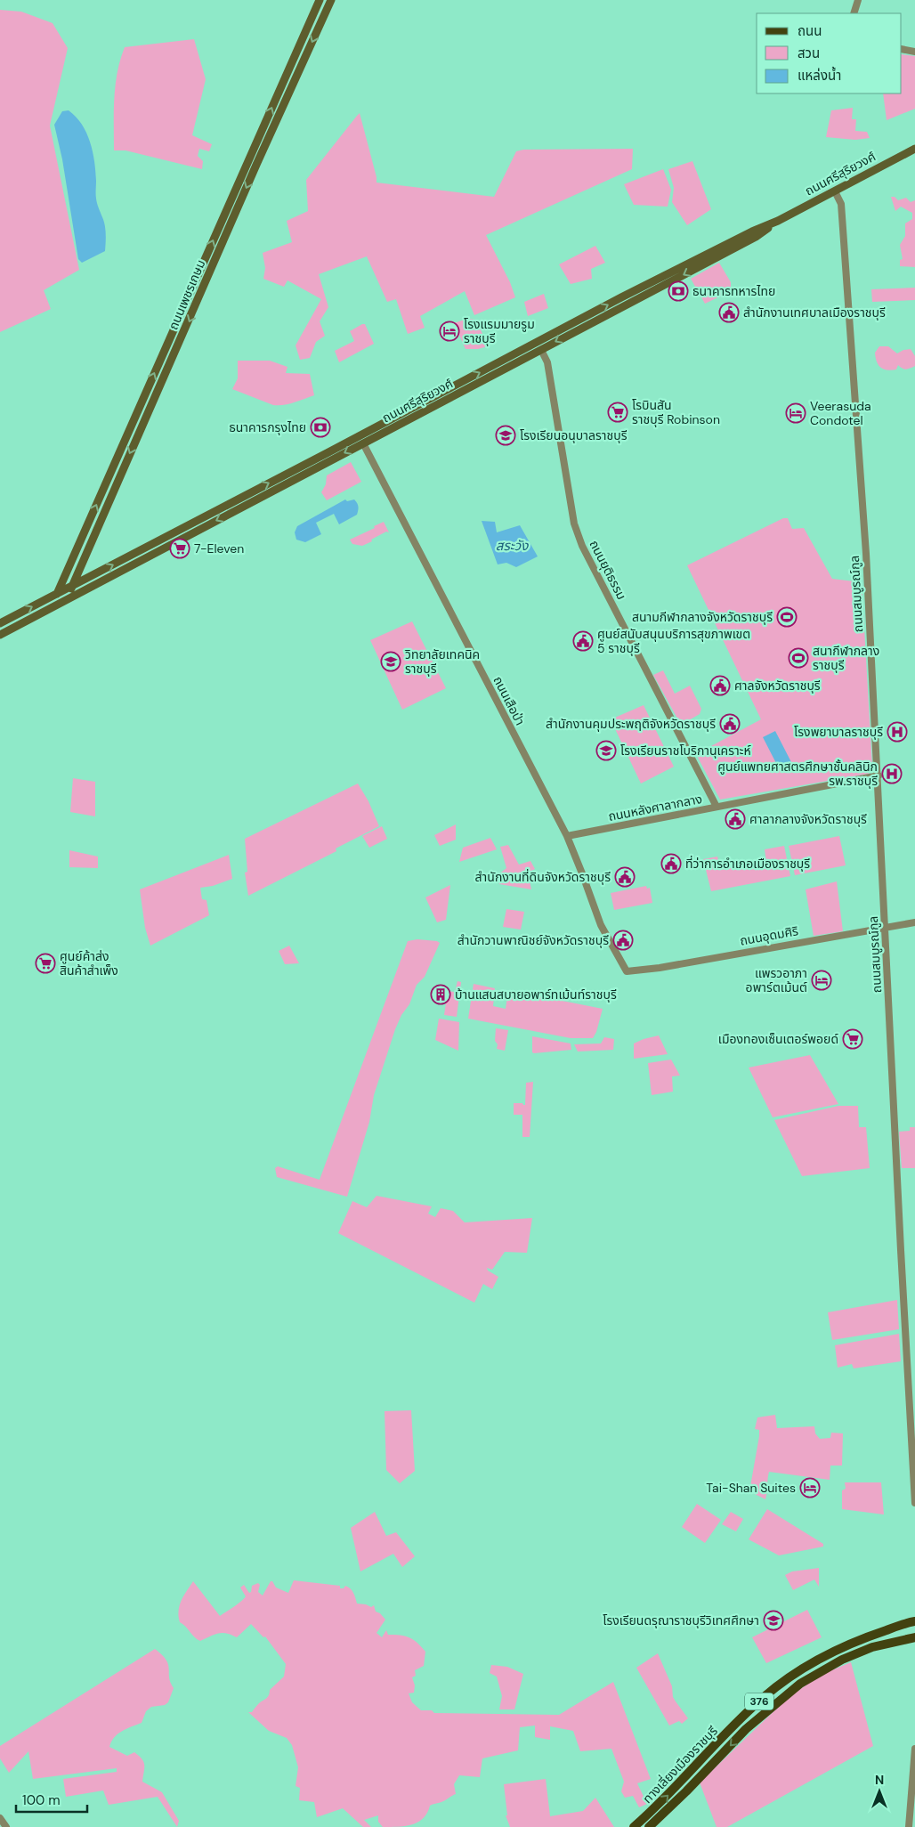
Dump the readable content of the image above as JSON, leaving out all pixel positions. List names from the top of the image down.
{
  "streets": {
    "main road": [
      "ถนนศรีสุริยวงศ์",
      "ถนนเพชรเกษม",
      "376",
      "ทางเลี่ยงเมืองราชบุรี"
    ],
    "street": [
      "ถนนยุติธรรม",
      "ถนนสมบูรณ์กูล",
      "ถนนเสือป่า",
      "ถนนหลังศาลากลาง",
      "ถนนอุดมศิริ"
    ]
  },
  "crossings": [
    ["ถนนศรีสุริยวงศ์", "ถนนเพชรเกษม"],
    ["ถนนศรีสุริยวงศ์", "ถนนยุติธรรม"],
    ["ถนนศรีสุริยวงศ์", "ถนนสมบูรณ์กูล"],
    ["ถนนศรีสุริยวงศ์", "ถนนเสือป่า"],
    ["ถนนยุติธรรม", "ถนนหลังศาลากลาง"],
    ["ถนนสมบูรณ์กูล", "ถนนหลังศาลากลาง"],
    ["ถนนสมบูรณ์กูล", "ถนนอุดมศิริ"],
    ["ถนนเสือป่า", "ถนนหลังศาลากลาง"],
    ["ถนนเสือป่า", "ถนนอุดมศิริ"]
  ],
  "water": ["สระวัง"],
  "places": {
    "bank": ["ธนาคารทหารไทย", "ธนาคารกรุงไทย"],
    "public building": [
      "สำนักงานเทศบาลเมืองราชบุรี",
      "ศูนย์สนับสนุนบริการสุขภาพเขต 5 ราชบุรี",
      "ศาลจังหวัดราชบุรี",
      "สำนักงานคุมประพฤติจังหวัดราชบุรี",
      "ศาลากลางจังหวัดราชบุรี",
      "ที่ว่าการอำเภอเมืองราชบุรี",
      "สำนักงานที่ดินจังหวัดราชบุรี",
      "สำนักวานพาณิชย์จังหวัดราชบุรี"
    ],
    "hotel": [
      "โรงแรมมายรูม ราชบุรี",
      "Veerasuda Condotel",
      "แพรวอาภา อพาร์ตเม้นต์",
      "Tai-Shan Suites"
    ],
    "supermarket": [
      "โรบินสัน ราชบุรี Robinson",
      "7-Eleven",
      "ศูนย์ค้าส่ง สินค้าสำเพ็ง",
      "เมืองทองเซ็นเตอร์พอยด์"
    ],
    "school or university": [
      "โรงเรียนอนุบาลราชบุรี",
      "วิทยาลัยเทคนิค ราชบุรี",
      "โรงเรียนราชโบริกานุเคราะห์",
      "โรงเรียนดรุณาราชบุรีวิเทศศึกษา"
    ],
    "sports": ["สนามกีฬากลางจังหวัดราชบุรี", "สนากีฬากลาง ราชบุรี"],
    "hospital": ["โรงพยาบาลราชบุรี", "ศูนย์แพทยศาสตรศึกษาชั้นคลินิก รพ.ราชบุรี"],
    "building": ["บ้านแสนสบายอพาร์ทเม้นท์ราชบุรี"]
  },
  "legend": ["ถนน", "สวน", "แหล่งน้ำ"],
  "scale_bar": "100 m",
  "north": "top"
}
